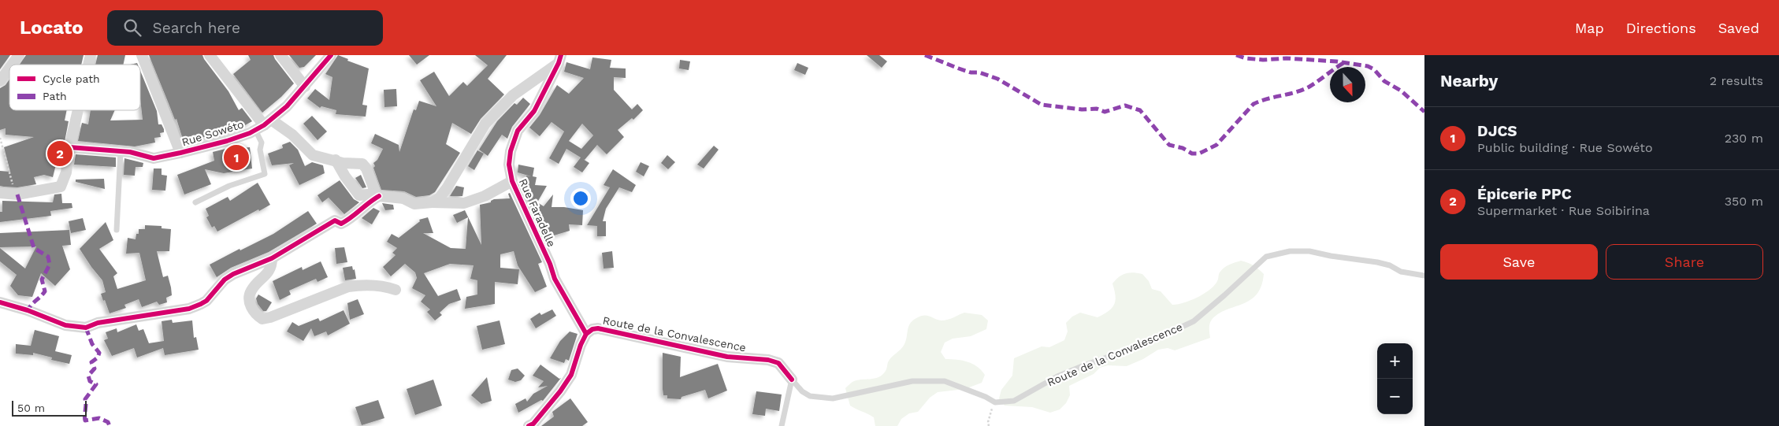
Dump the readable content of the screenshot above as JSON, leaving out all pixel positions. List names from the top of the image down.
{
  "streets": {
    "street": ["Rue Sowéto", "Rue Faradelle", "Route de la Convalescence"]
  },
  "crossings": [
    ["Rue Faradelle", "Route de la Convalescence"]
  ],
  "legend": ["Cycle path", "Path"],
  "scale_bar": "50 m",
  "north": "bottom",
  "page": {
    "header": "Locato",
    "search": "Search here",
    "nav": ["Map", "Directions", "Saved"],
    "heading": ["Nearby", "2 results"],
    "list": [
      {
        "mark": "1",
        "name": "DJCS",
        "note": "Public building · Rue Sowéto",
        "value": "230 m"
      },
      {
        "mark": "2",
        "name": "Épicerie PPC",
        "note": "Supermarket · Rue Soibirina",
        "value": "350 m"
      }
    ],
    "pins": ["2", "1"],
    "buttons": ["Save", "Share"],
    "map_buttons": ["+", "−"],
    "scale": "50 m"
  }
}
